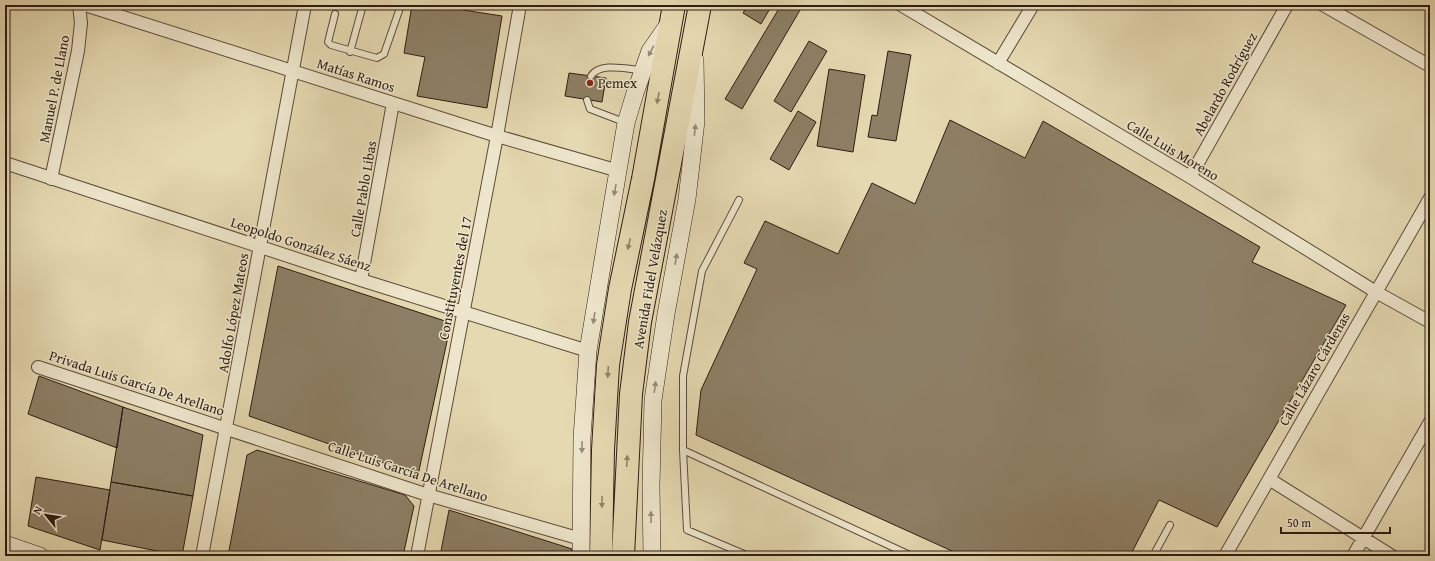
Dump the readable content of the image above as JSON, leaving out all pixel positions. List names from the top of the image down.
{
  "streets": {
    "highway": ["Avenida Fidel Velázquez"],
    "street": [
      "Matías Ramos",
      "Abelardo Rodríguez",
      "Manuel P. de Llano",
      "Calle Luis Moreno",
      "Calle Pablo Libas",
      "Leopoldo González Sáenz",
      "Constituyentes del 17",
      "Adolfo López Mateos",
      "Calle Lázaro Cárdenas",
      "Privada Luis García De Arellano",
      "Calle Luis García De Arellano"
    ]
  },
  "crossings": [
    ["Matías Ramos", "Calle Pablo Libas"],
    ["Matías Ramos", "Constituyentes del 17"],
    ["Matías Ramos", "Adolfo López Mateos"],
    ["Abelardo Rodríguez", "Calle Luis Moreno"],
    ["Manuel P. de Llano", "Leopoldo González Sáenz"],
    ["Calle Luis Moreno", "Calle Lázaro Cárdenas"],
    ["Calle Pablo Libas", "Leopoldo González Sáenz"],
    ["Leopoldo González Sáenz", "Constituyentes del 17"],
    ["Leopoldo González Sáenz", "Adolfo López Mateos"],
    ["Constituyentes del 17", "Calle Luis García De Arellano"],
    ["Adolfo López Mateos", "Privada Luis García De Arellano"],
    ["Adolfo López Mateos", "Calle Luis García De Arellano"],
    ["Privada Luis García De Arellano", "Calle Luis García De Arellano"]
  ],
  "places": ["Pemex"],
  "scale_bar": "50 m",
  "north": "top left"
}
